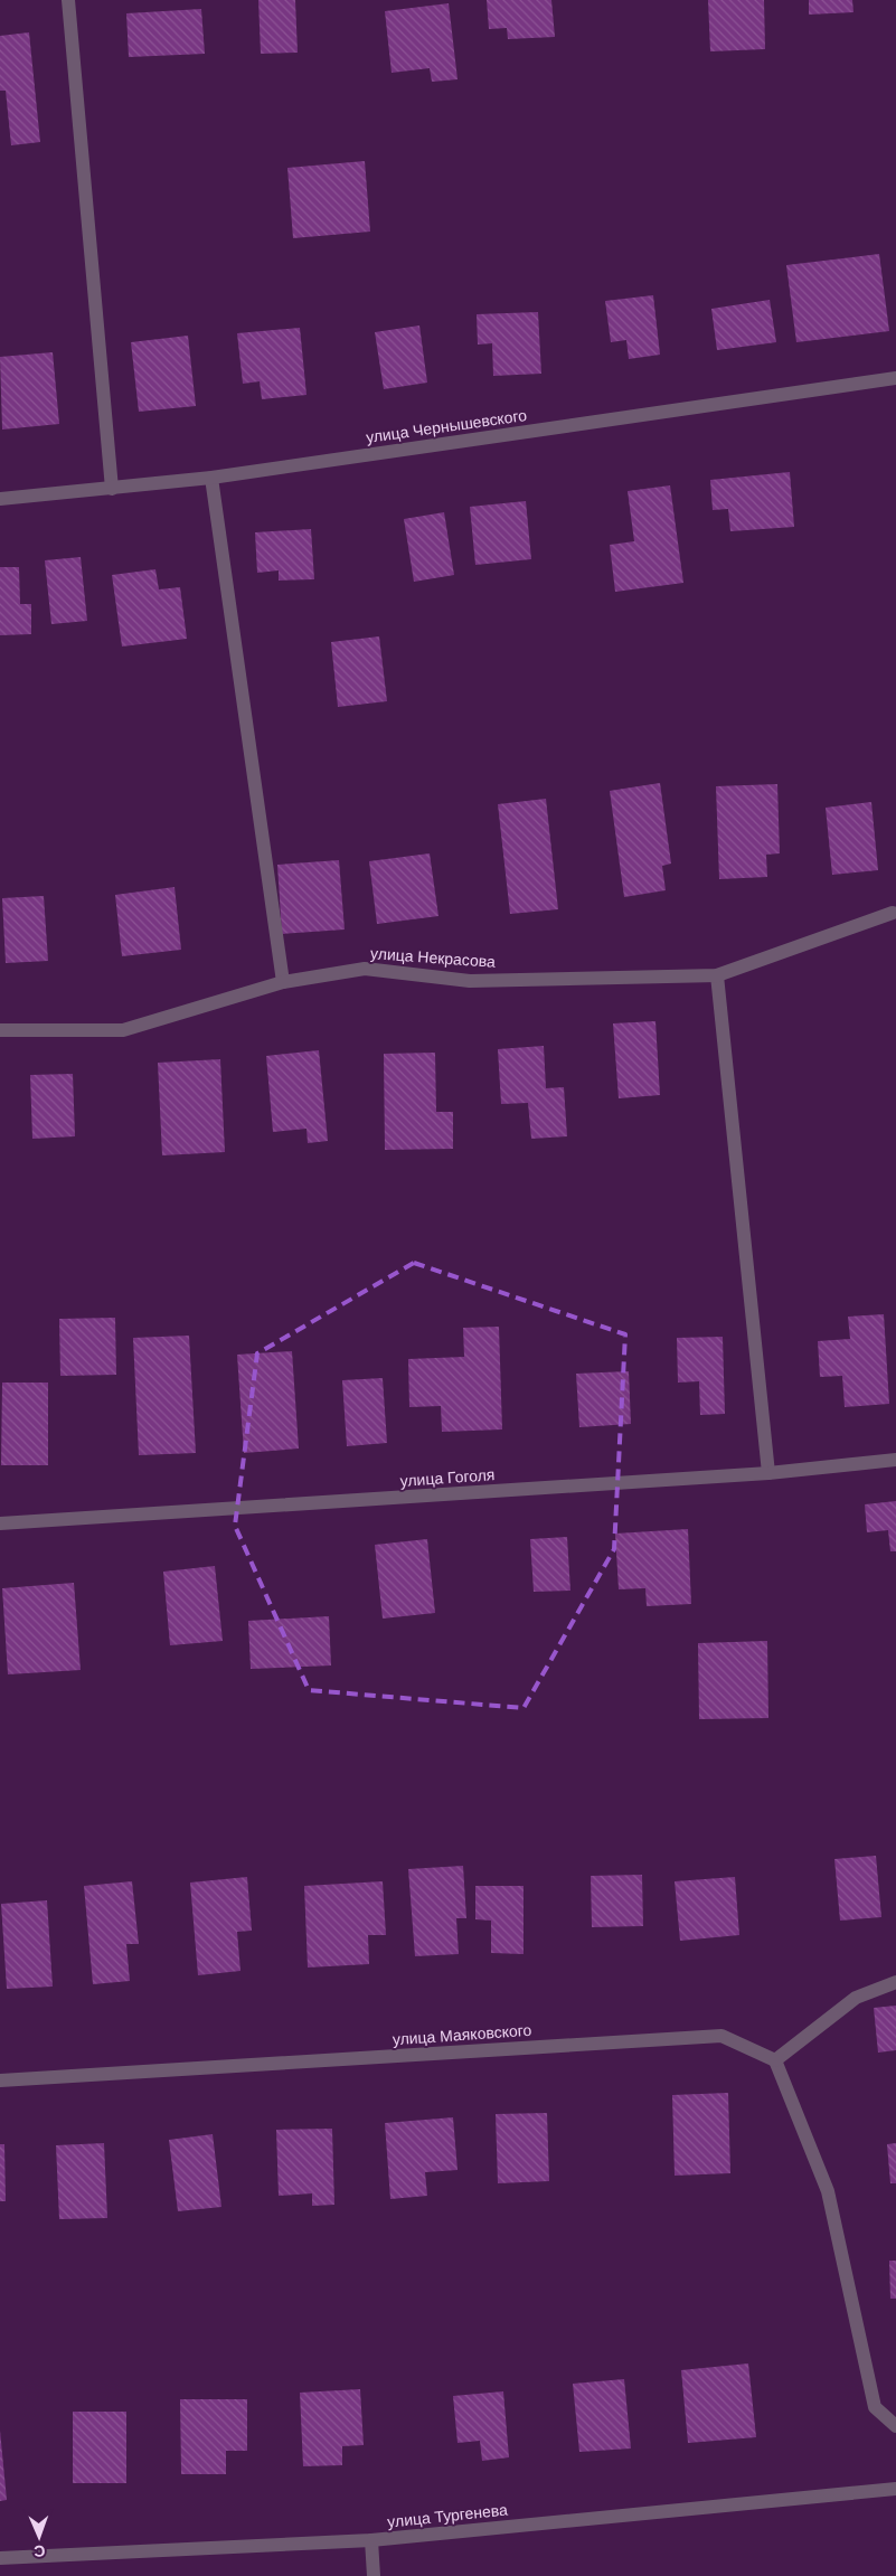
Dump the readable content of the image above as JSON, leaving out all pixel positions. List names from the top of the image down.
{
  "streets": {
    "street": [
      "улица Чернышевского",
      "улица Некрасова",
      "улица Гоголя",
      "улица Маяковского",
      "улица Тургенева"
    ]
  },
  "north": "bottom"
}
